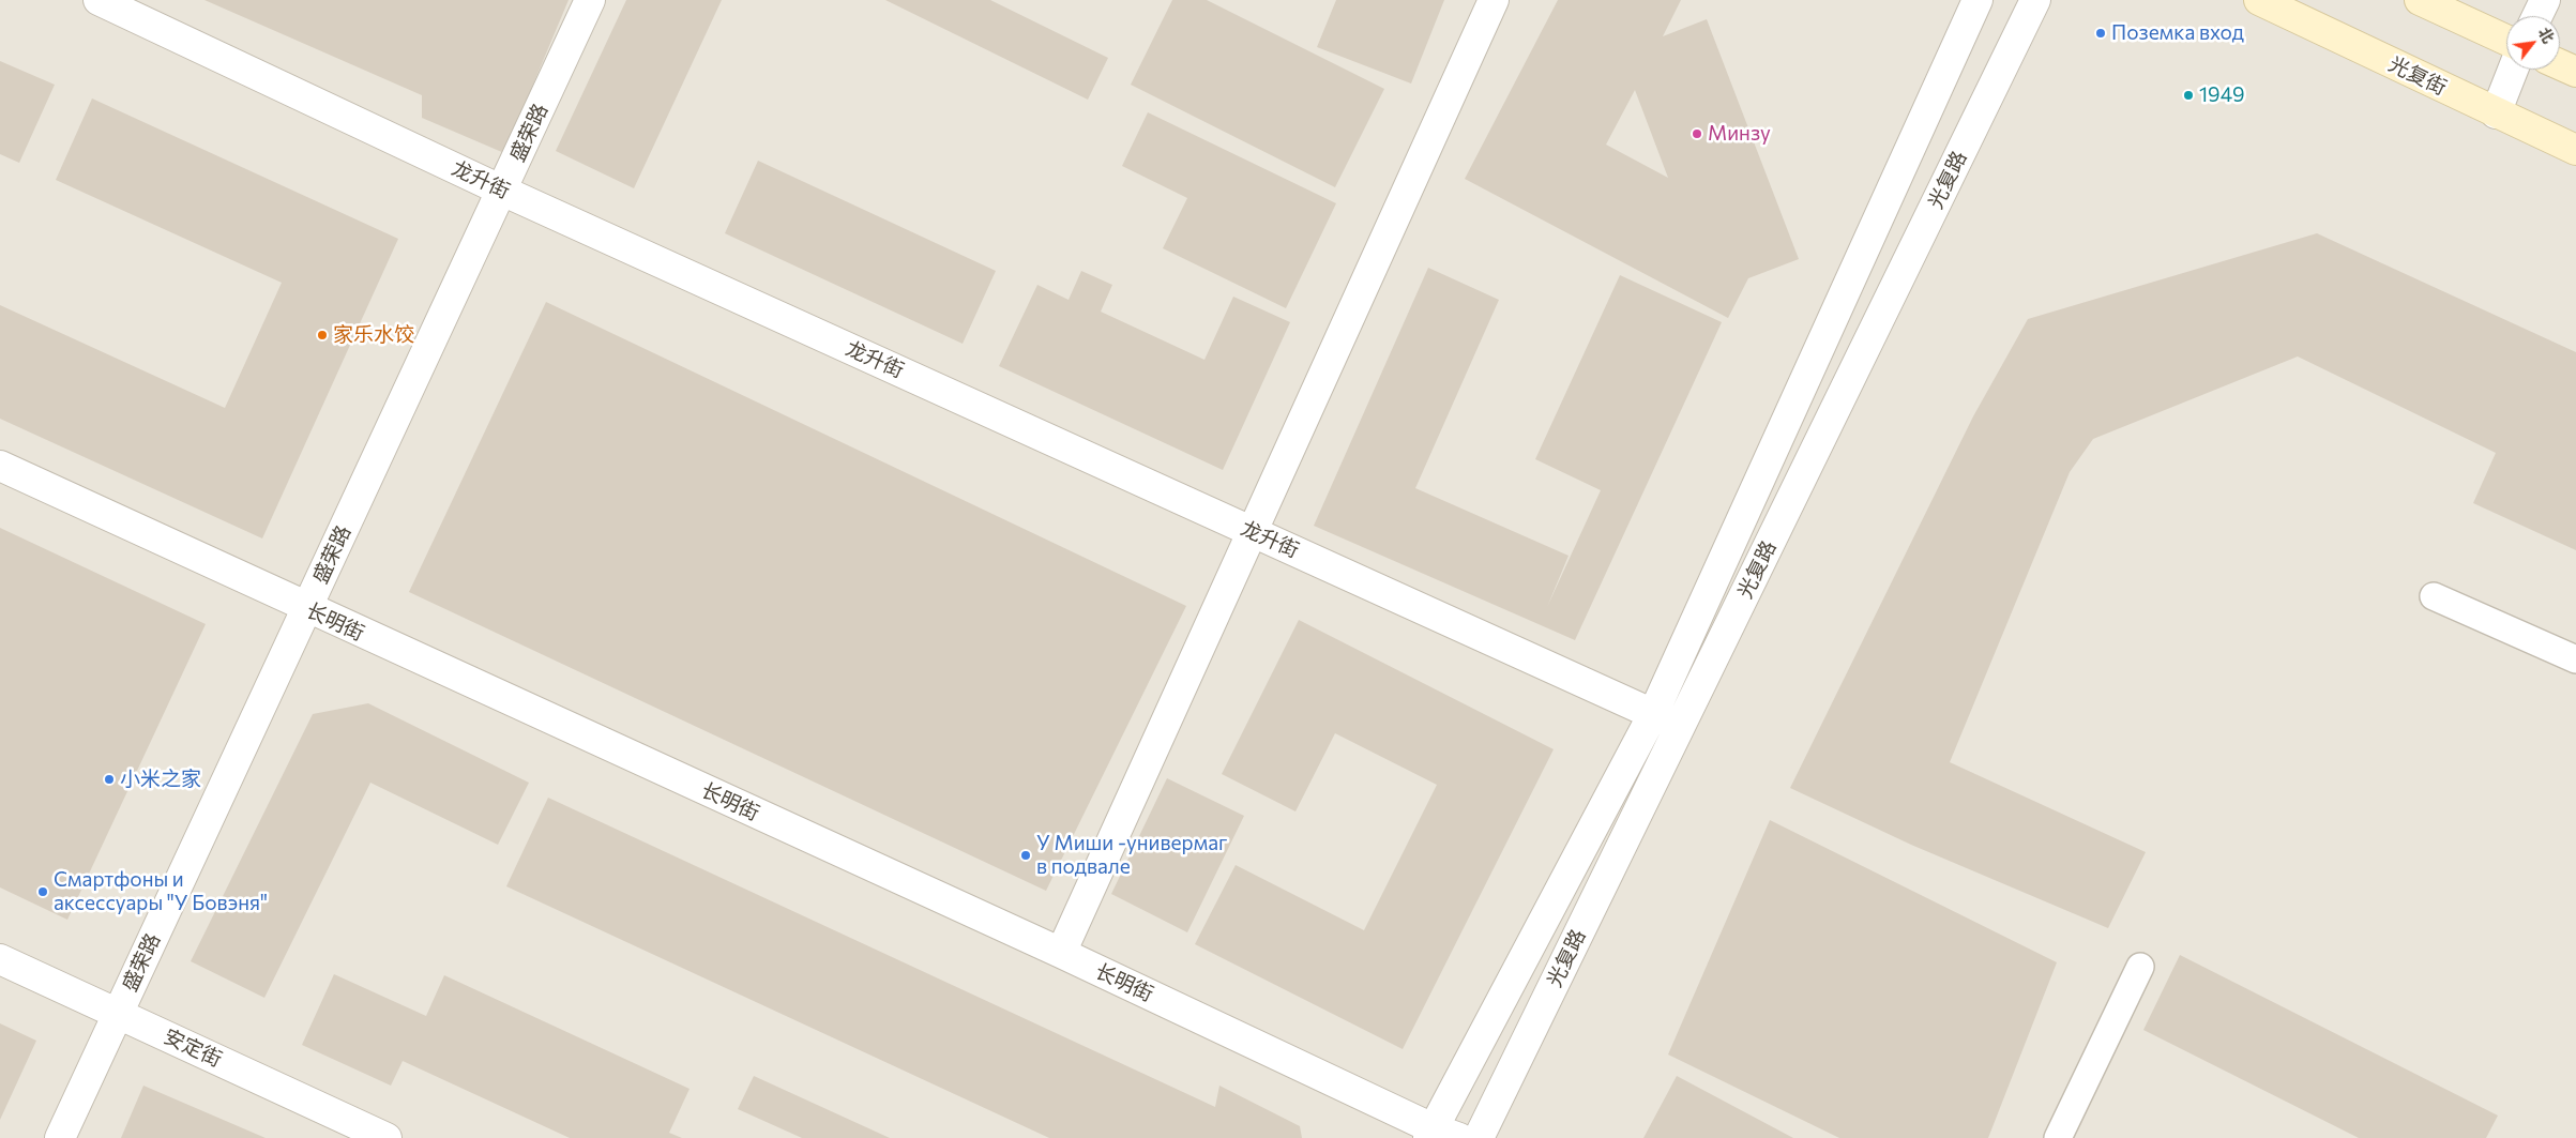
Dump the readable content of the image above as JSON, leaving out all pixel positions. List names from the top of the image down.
{
  "streets": {
    "main road": ["光复街"],
    "street": [
      "盛荣路",
      "龙升街",
      "光复路",
      "长明街",
      "安定街"
    ]
  },
  "crossings": [
    ["盛荣路", "龙升街"],
    ["盛荣路", "长明街"],
    ["盛荣路", "安定街"],
    ["龙升街", "光复路"],
    ["光复路", "长明街"]
  ],
  "places": [
    "Поземка вход",
    "1949",
    "Минзу",
    "家乐水饺",
    "小米之家",
    "У Миши -универмаг в подвале",
    "Смартфоны и аксессуары \"У Бовэня\""
  ],
  "north": "top right"
}
